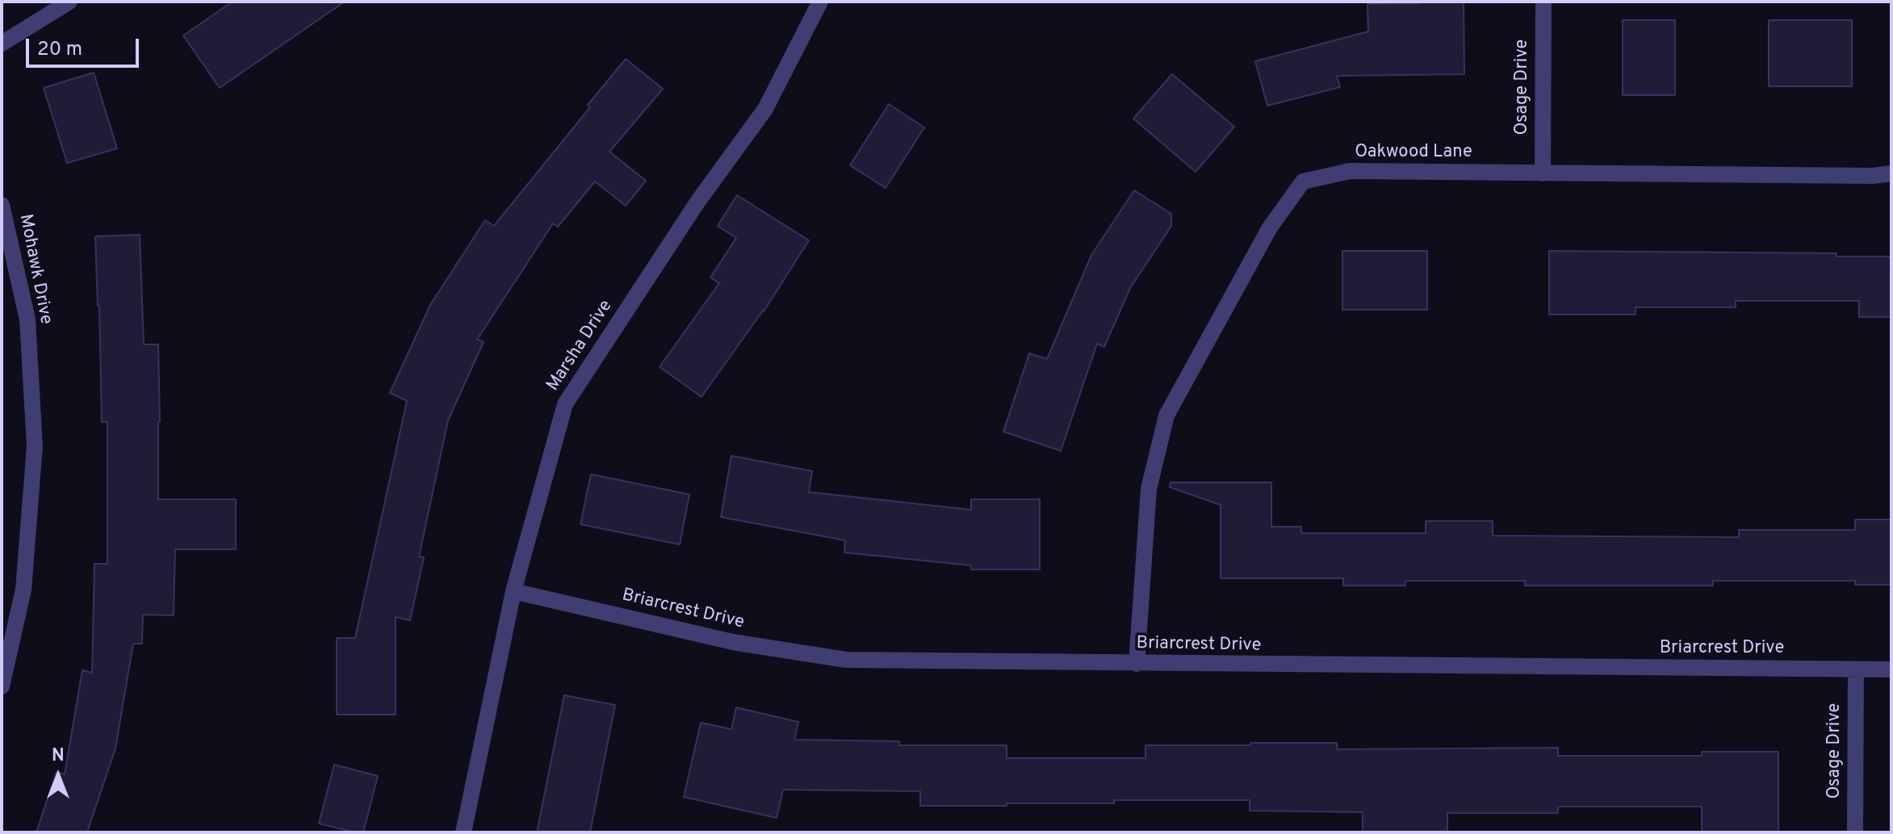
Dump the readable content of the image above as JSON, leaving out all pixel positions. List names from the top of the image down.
{
  "streets": {
    "street": [
      "Osage Drive",
      "Oakwood Lane",
      "Mohawk Drive",
      "Marsha Drive",
      "Briarcrest Drive"
    ]
  },
  "crossings": [
    ["Osage Drive", "Oakwood Lane"],
    ["Osage Drive", "Briarcrest Drive"],
    ["Oakwood Lane", "Briarcrest Drive"],
    ["Marsha Drive", "Briarcrest Drive"]
  ],
  "scale_bar": "20 m",
  "north": "top"
}
